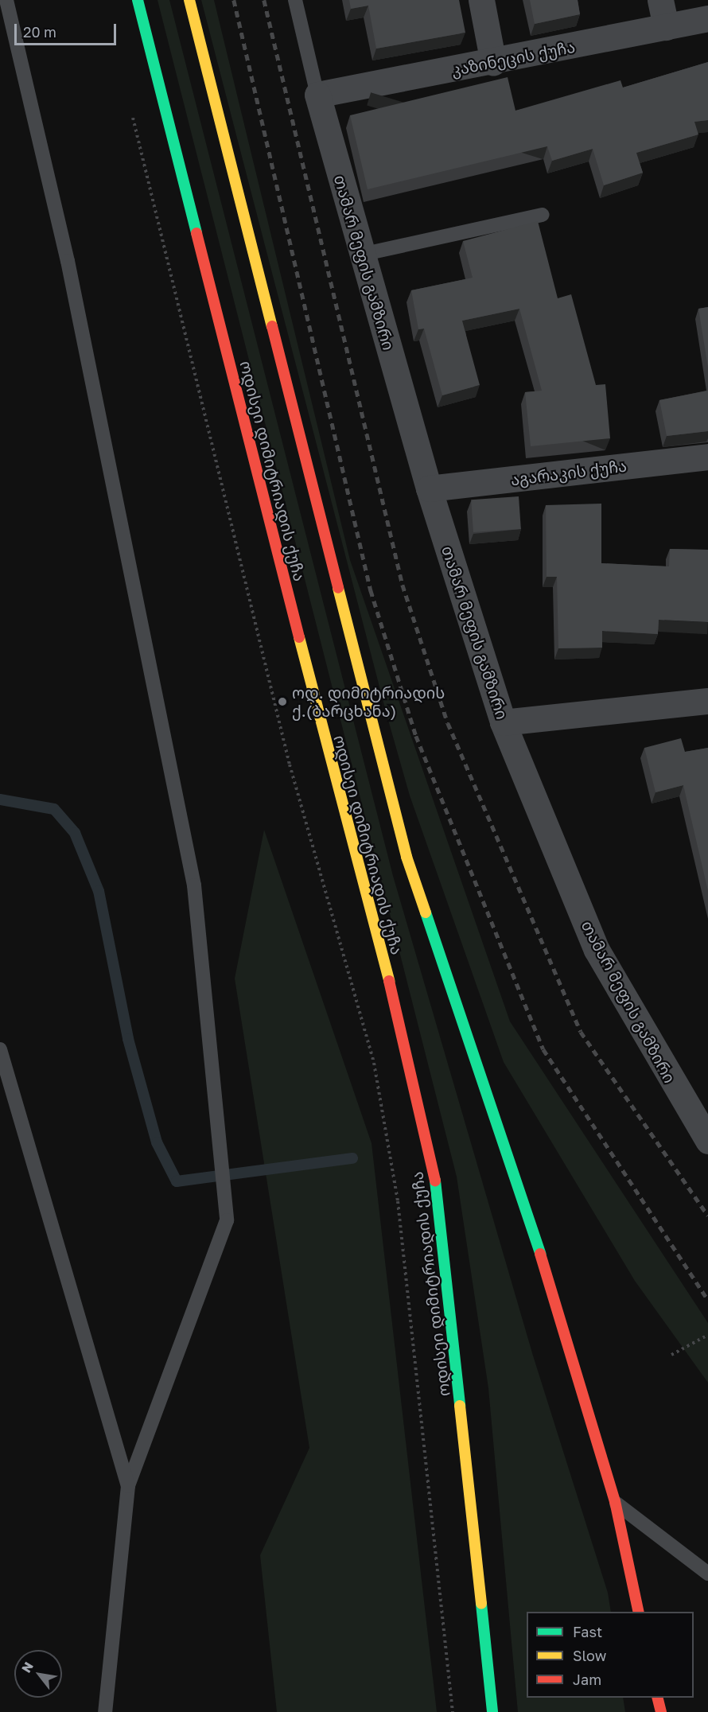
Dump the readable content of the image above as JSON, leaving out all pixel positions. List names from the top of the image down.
{
  "streets": {
    "main road": ["ოდისეი დიმიტრიადის ქუჩა"],
    "street": ["კაზინეცის ქუჩა", "თამარ მეფის გამზირი", "აგარაკის ქუჩა"]
  },
  "crossings": [
    ["კაზინეცის ქუჩა", "თამარ მეფის გამზირი"],
    ["თამარ მეფის გამზირი", "აგარაკის ქუჩა"]
  ],
  "places": ["ოდ. დიმიტრიადის ქ.(ბარცხანა)"],
  "legend": ["Fast", "Slow", "Jam"],
  "scale_bar": "20 m",
  "north": "top left"
}
